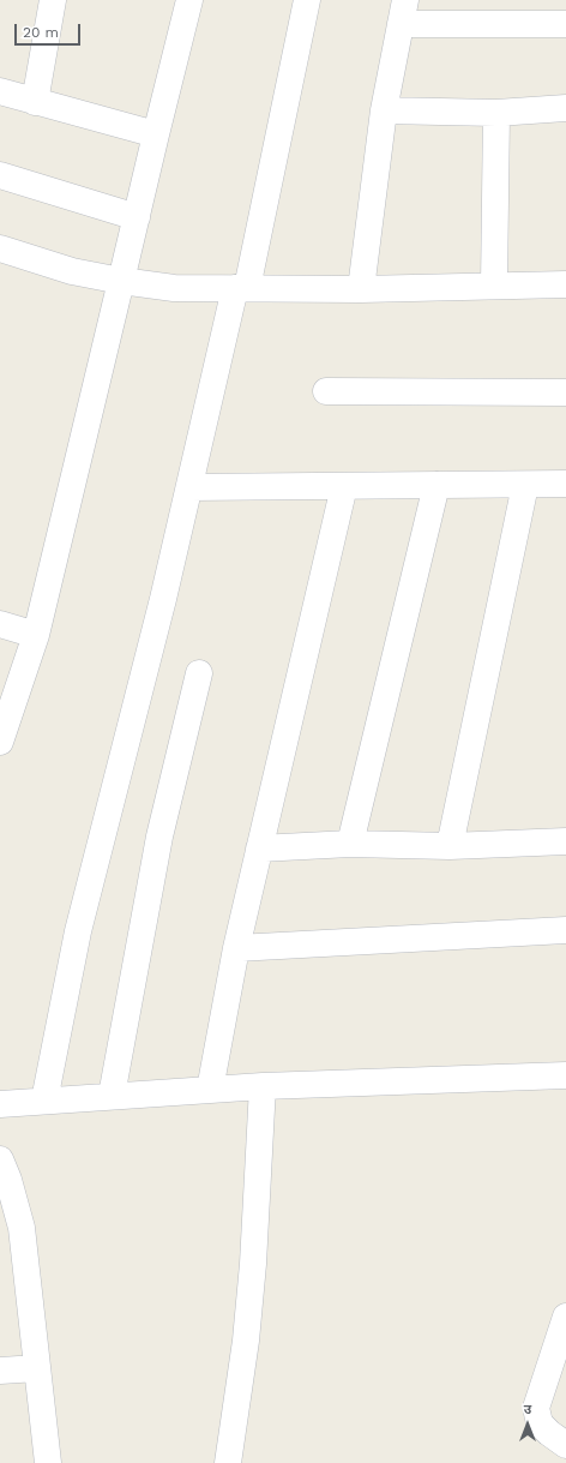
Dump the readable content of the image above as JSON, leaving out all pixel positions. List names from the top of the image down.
{
  "scale_bar": "20 m",
  "north": "top"
}
